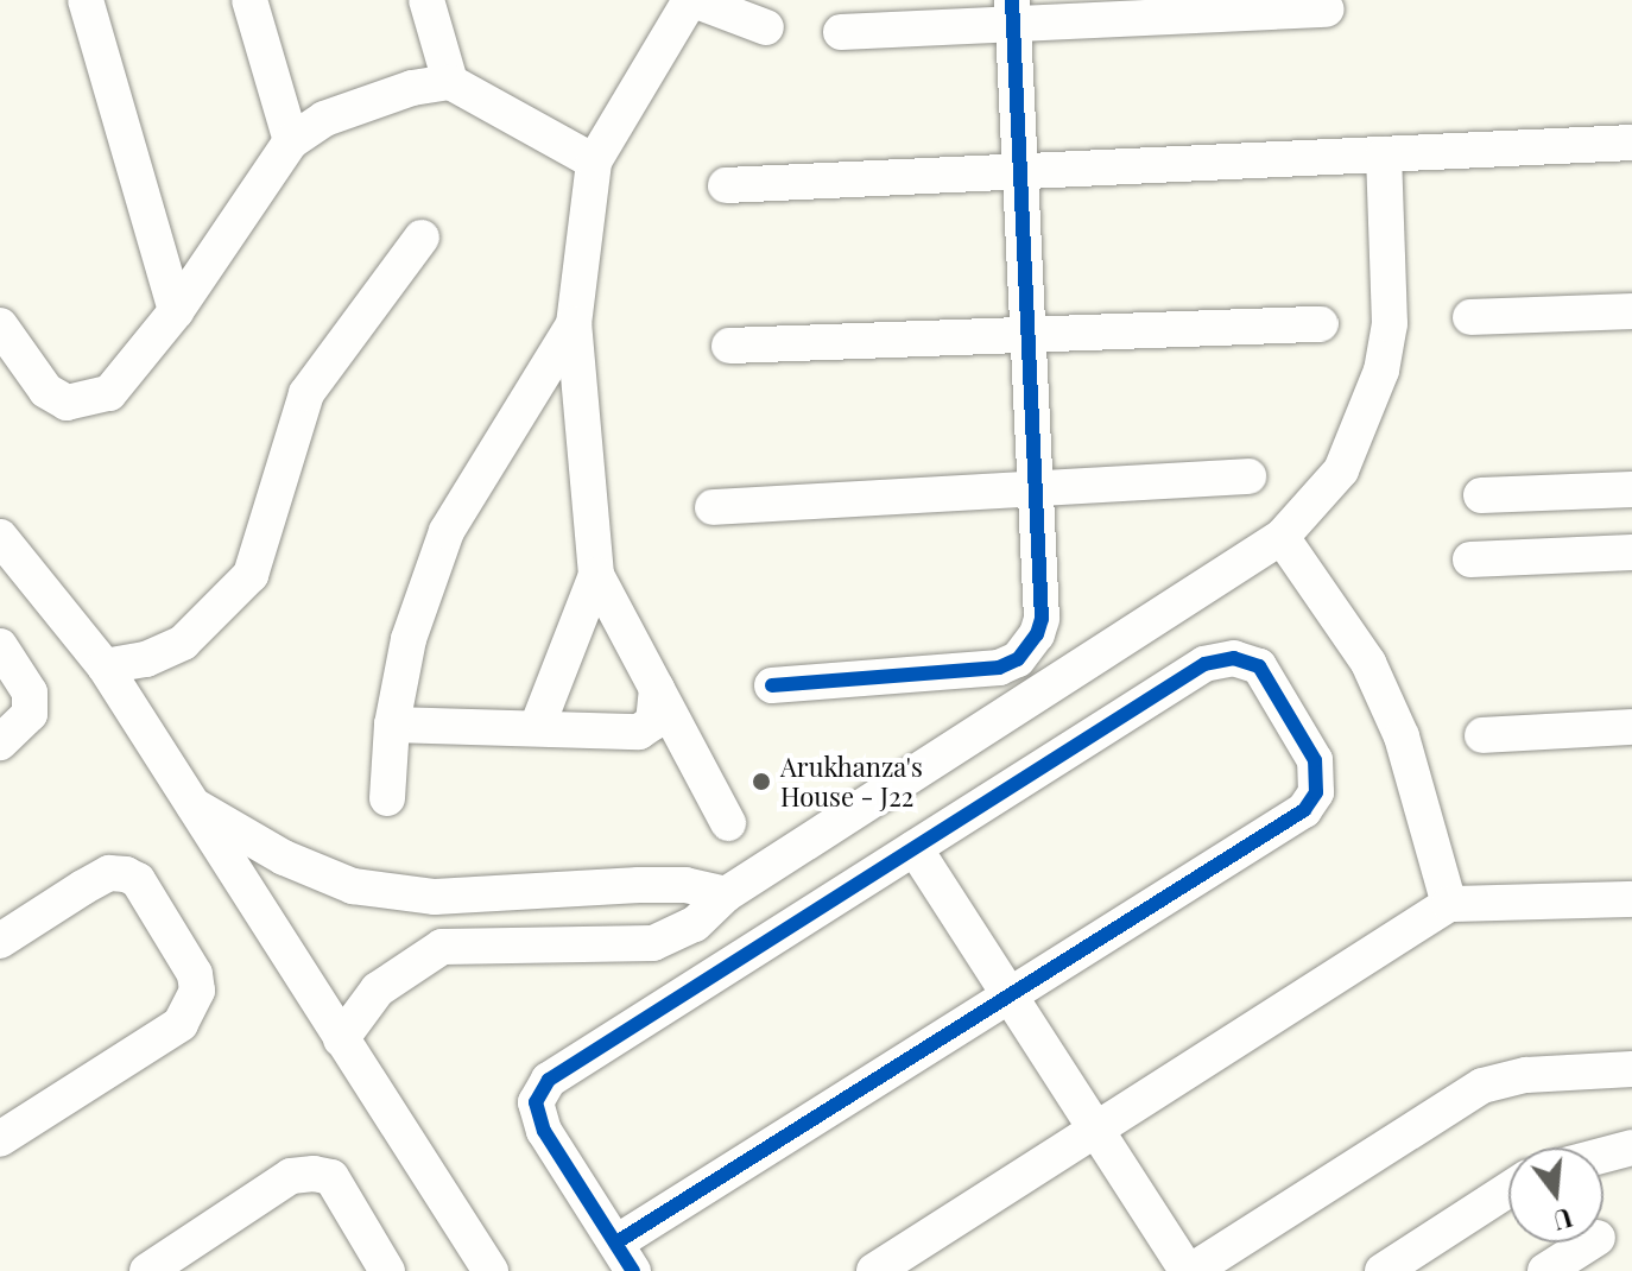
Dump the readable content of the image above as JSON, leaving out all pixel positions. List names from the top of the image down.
{
  "places": ["Arukhanza's House - J22"],
  "north": "bottom"
}
